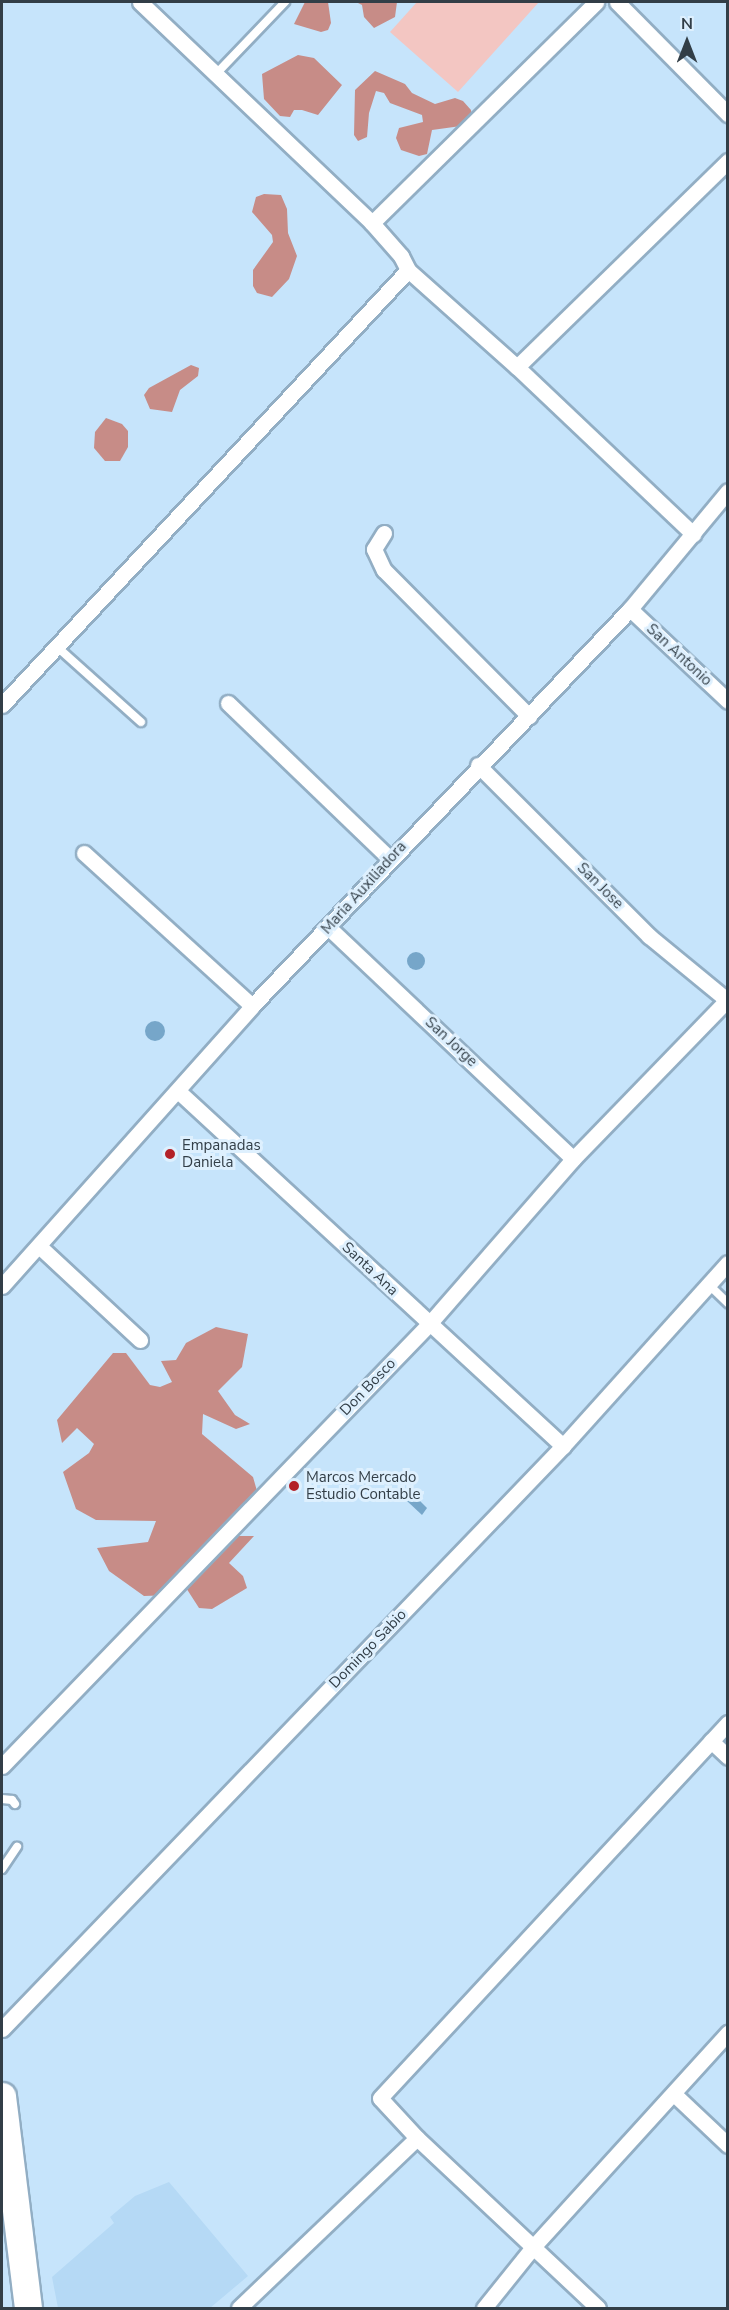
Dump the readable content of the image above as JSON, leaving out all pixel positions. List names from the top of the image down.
{
  "streets": {
    "street": [
      "San Antonio",
      "San Jose",
      "Maria Auxiliadora",
      "San Jorge",
      "Santa Ana",
      "Don Bosco",
      "Domingo Sabio"
    ]
  },
  "crossings": [
    ["San Antonio", "Maria Auxiliadora"],
    ["San Jose", "Maria Auxiliadora"],
    ["San Jose", "Don Bosco"],
    ["Maria Auxiliadora", "San Jorge"],
    ["Maria Auxiliadora", "Santa Ana"],
    ["San Jorge", "Don Bosco"],
    ["Santa Ana", "Don Bosco"],
    ["Santa Ana", "Domingo Sabio"]
  ],
  "places": ["Empanadas Daniela", "Marcos Mercado Estudio Contable"],
  "north": "top"
}
